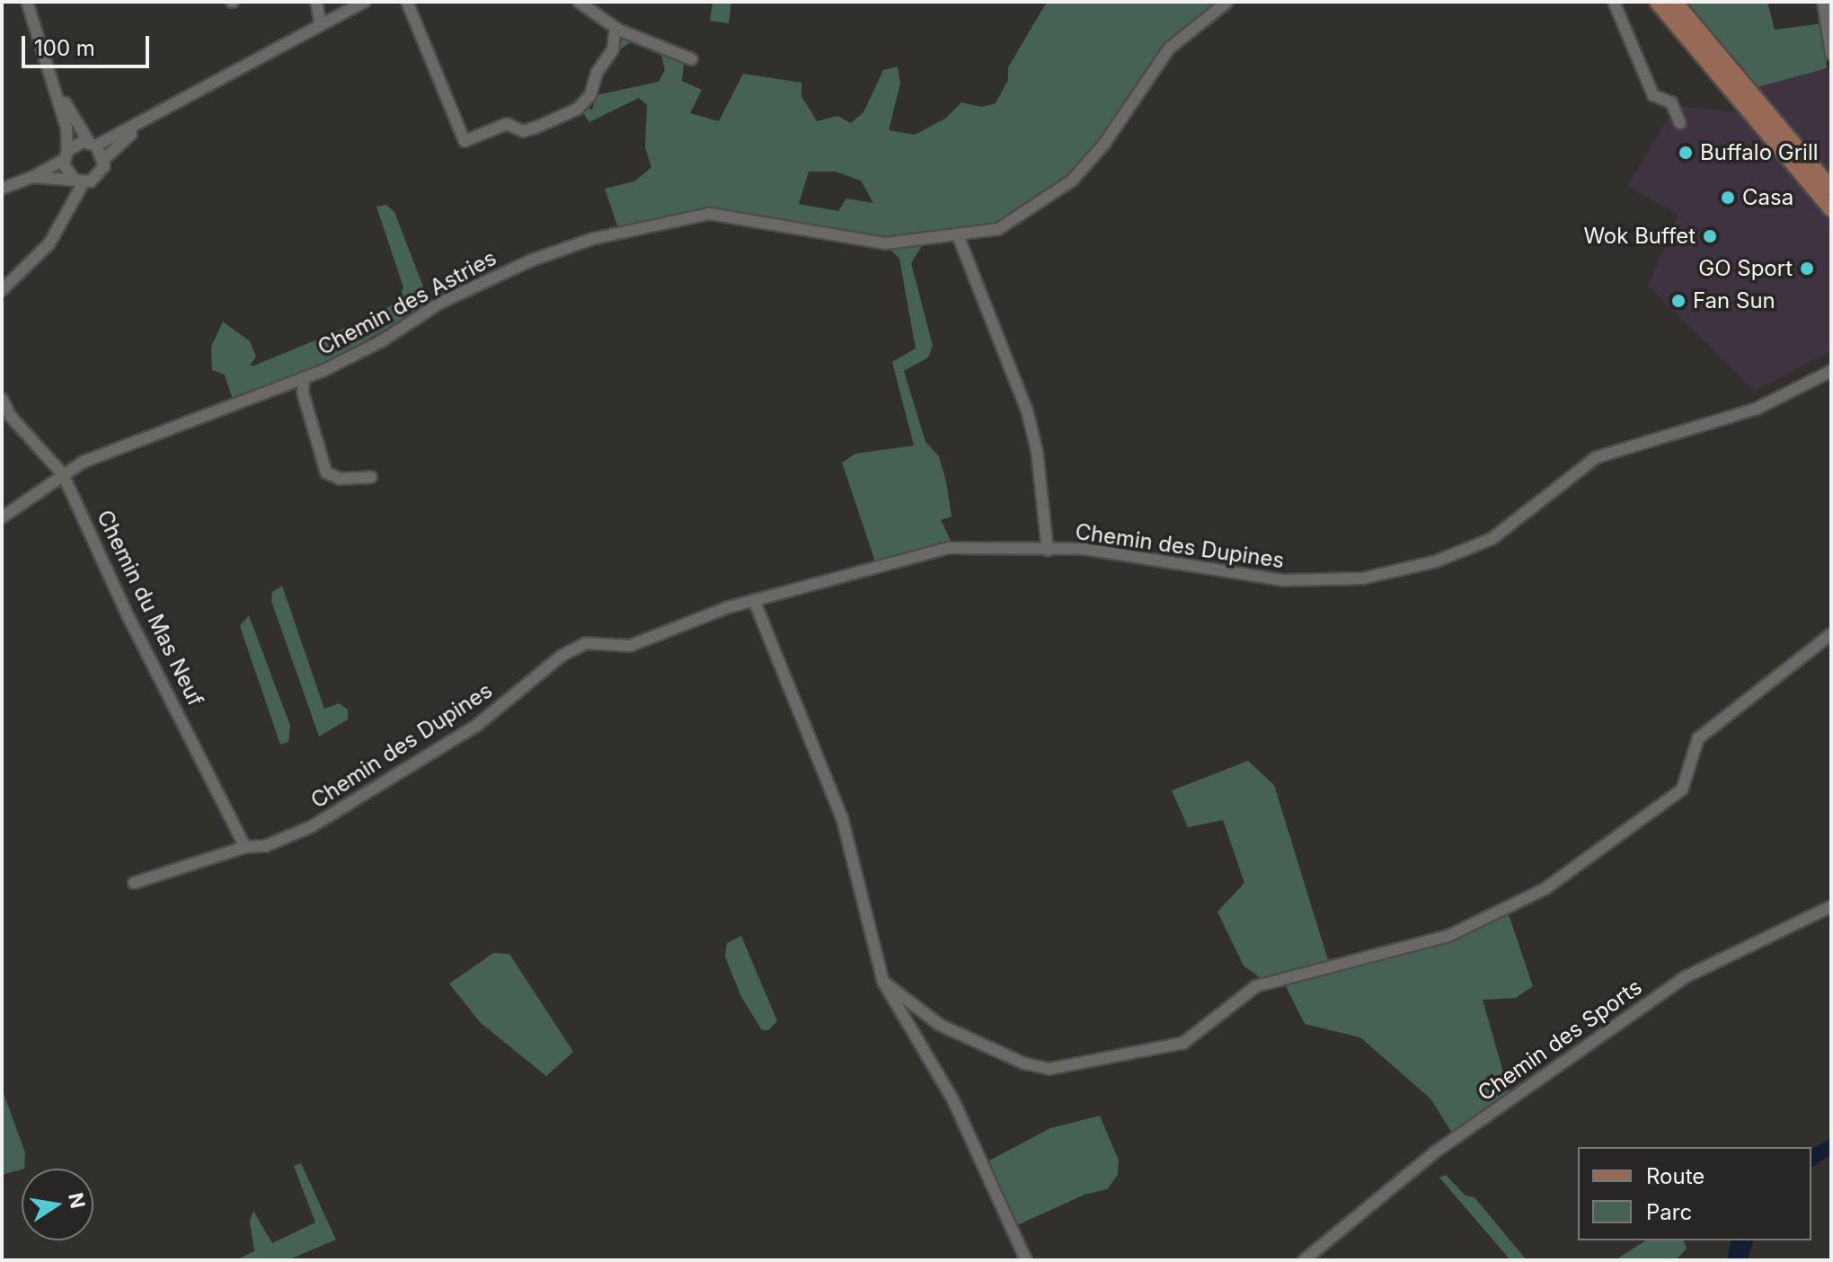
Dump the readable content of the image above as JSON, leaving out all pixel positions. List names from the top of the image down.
{
  "streets": {
    "street": [
      "Chemin des Astries",
      "Chemin des Dupines",
      "Chemin du Mas Neuf",
      "Chemin des Sports"
    ]
  },
  "crossings": [
    ["Chemin des Astries", "Chemin du Mas Neuf"],
    ["Chemin des Dupines", "Chemin du Mas Neuf"]
  ],
  "places": [
    "Buffalo Grill",
    "Casa",
    "Wok Buffet",
    "GO Sport",
    "Fan Sun"
  ],
  "legend": ["Route", "Parc"],
  "scale_bar": "100 m",
  "north": "right"
}
